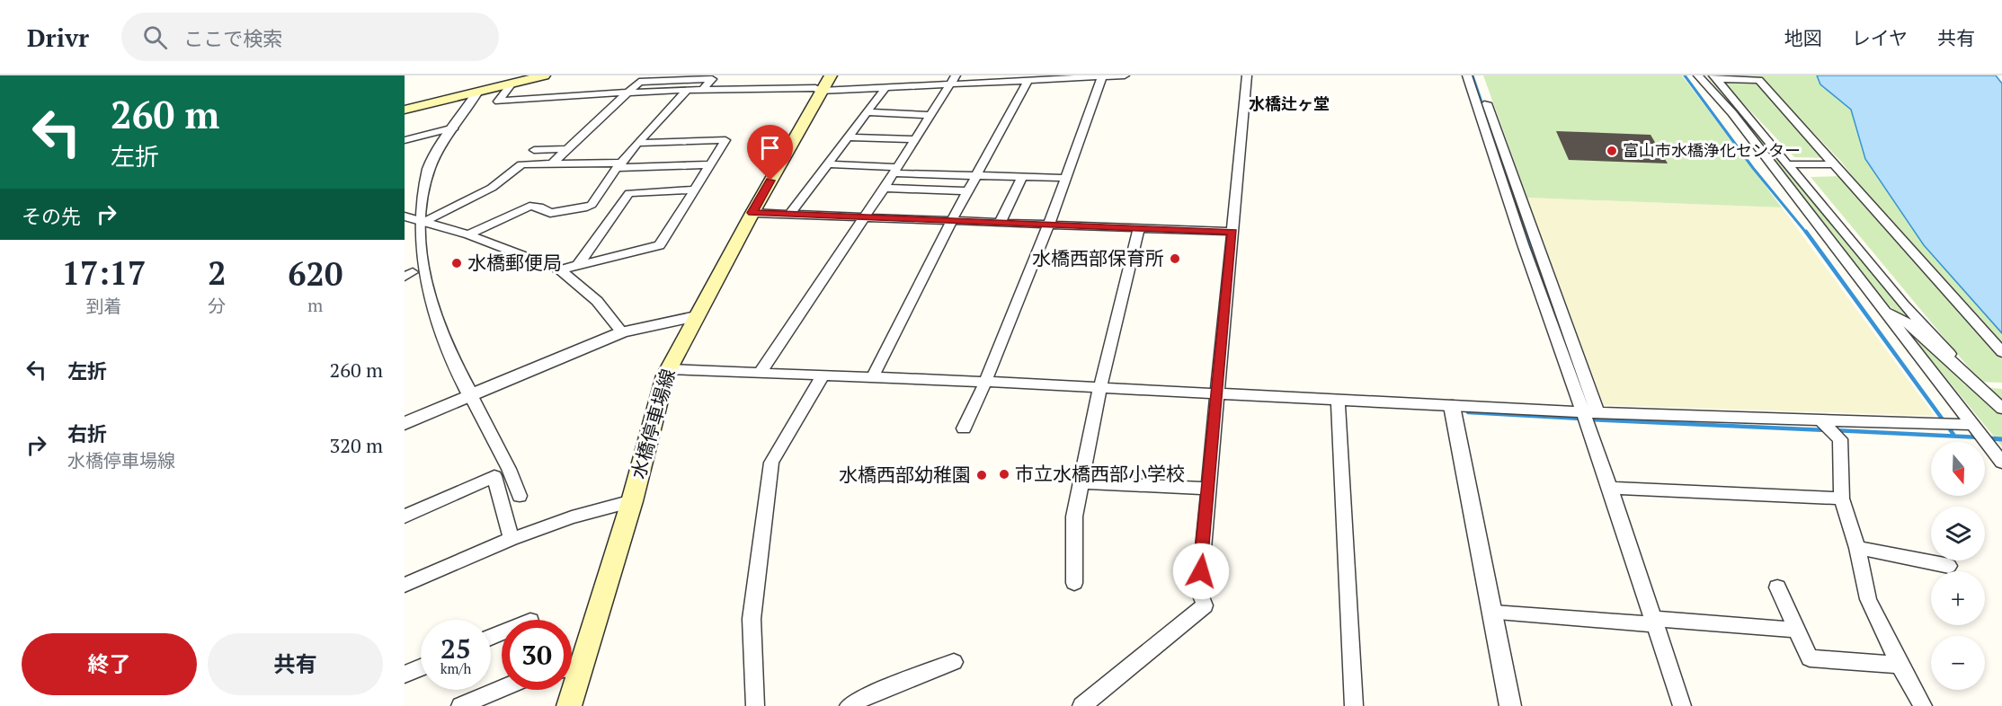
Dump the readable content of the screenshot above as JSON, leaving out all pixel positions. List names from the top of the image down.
{
  "streets": {
    "main road": ["水橋停車場線"]
  },
  "districts": ["水橋辻ヶ堂"],
  "places": [
    "富山市水橋浄化センター",
    "水橋西部保育所",
    "水橋郵便局",
    "市立水橋西部小学校",
    "水橋西部幼稚園"
  ],
  "north": "bottom",
  "page": {
    "header": "Drivr",
    "search": "ここで検索",
    "nav": ["地図", "レイヤ", "共有"],
    "turn": ["260 m", "左折"],
    "then": "その先",
    "eta": [
      "17:17",
      "到着",
      "2",
      "分",
      "620",
      "m"
    ],
    "list": [
      {
        "name": "左折",
        "value": "260 m"
      },
      {
        "name": "右折",
        "note": "水橋停車場線",
        "value": "320 m"
      }
    ],
    "map_buttons": ["+", "−"],
    "speed": "25 km/h",
    "limit": "30",
    "buttons": ["終了", "共有"]
  }
}
